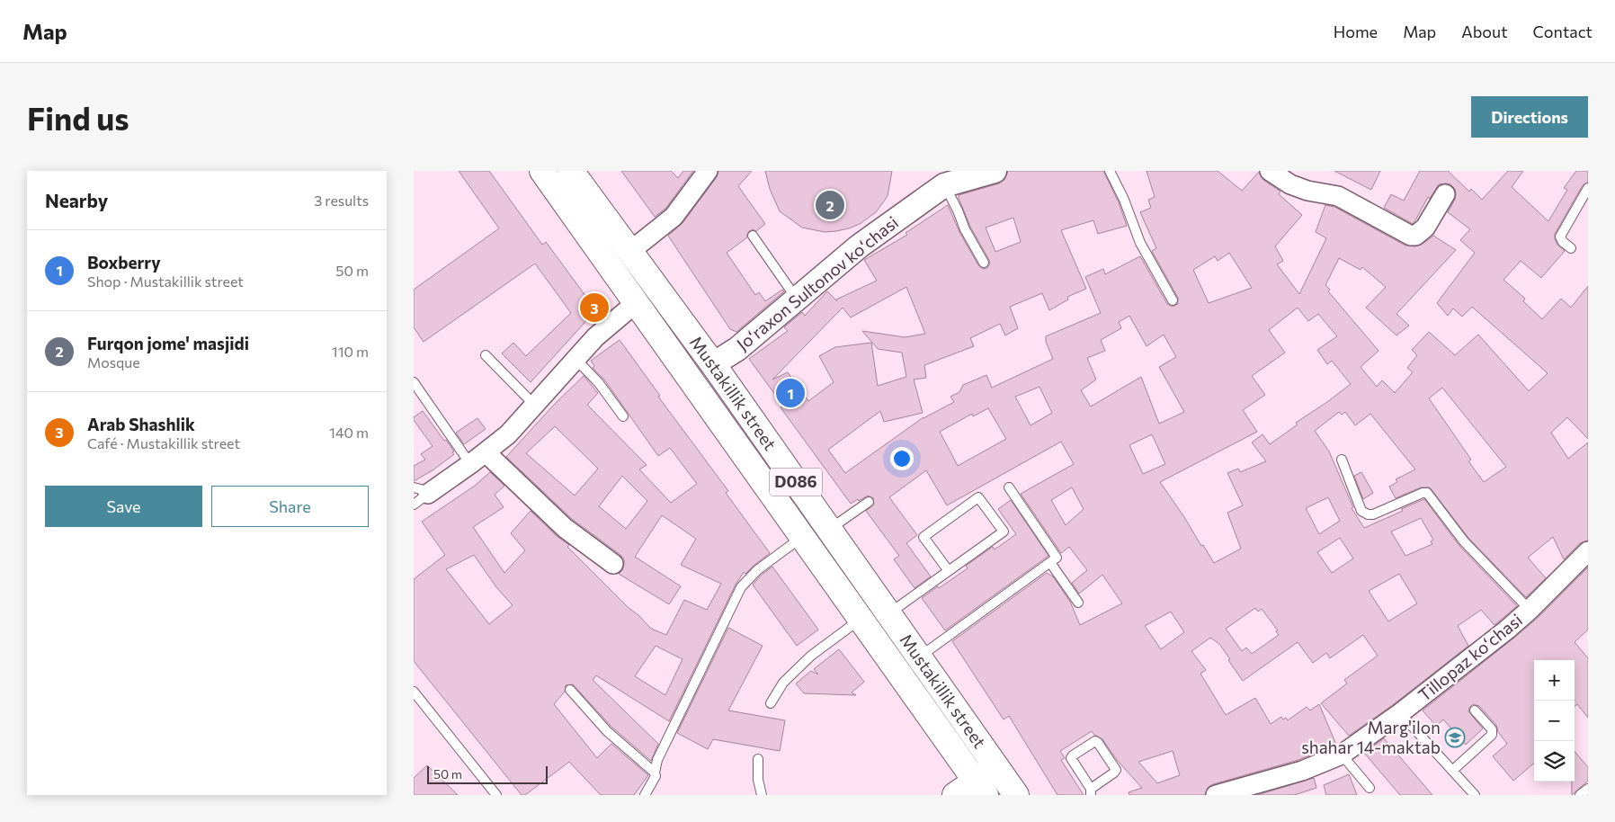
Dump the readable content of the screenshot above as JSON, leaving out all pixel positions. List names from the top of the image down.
{
  "streets": {
    "main road": ["Mustakillik street", "D086"],
    "street": ["Joʻraxon Sultonov koʻchasi", "Tillopaz koʻchasi"]
  },
  "crossings": [
    ["Joʻraxon Sultonov koʻchasi", "Mustakillik street"]
  ],
  "places": {
    "school or university": ["Marg'ilon shahar 14-maktab"]
  },
  "scale_bar": "50 m",
  "page": {
    "header": "Map",
    "nav": [
      "Home",
      "Map",
      "About",
      "Contact"
    ],
    "buttons": [
      "Directions",
      ["Save", "Share"]
    ],
    "title": "Find us",
    "heading": ["Nearby", "3 results"],
    "pins": ["2", "3", "1"],
    "list": [
      {
        "mark": "1",
        "name": "Boxberry",
        "note": "Shop · Mustakillik street",
        "value": "50 m"
      },
      {
        "mark": "2",
        "name": "Furqon jome' masjidi",
        "note": "Mosque",
        "value": "110 m"
      },
      {
        "mark": "3",
        "name": "Arab Shashlik",
        "note": "Café · Mustakillik street",
        "value": "140 m"
      }
    ],
    "map_buttons": ["+", "−"],
    "scale": "50 m"
  }
}
